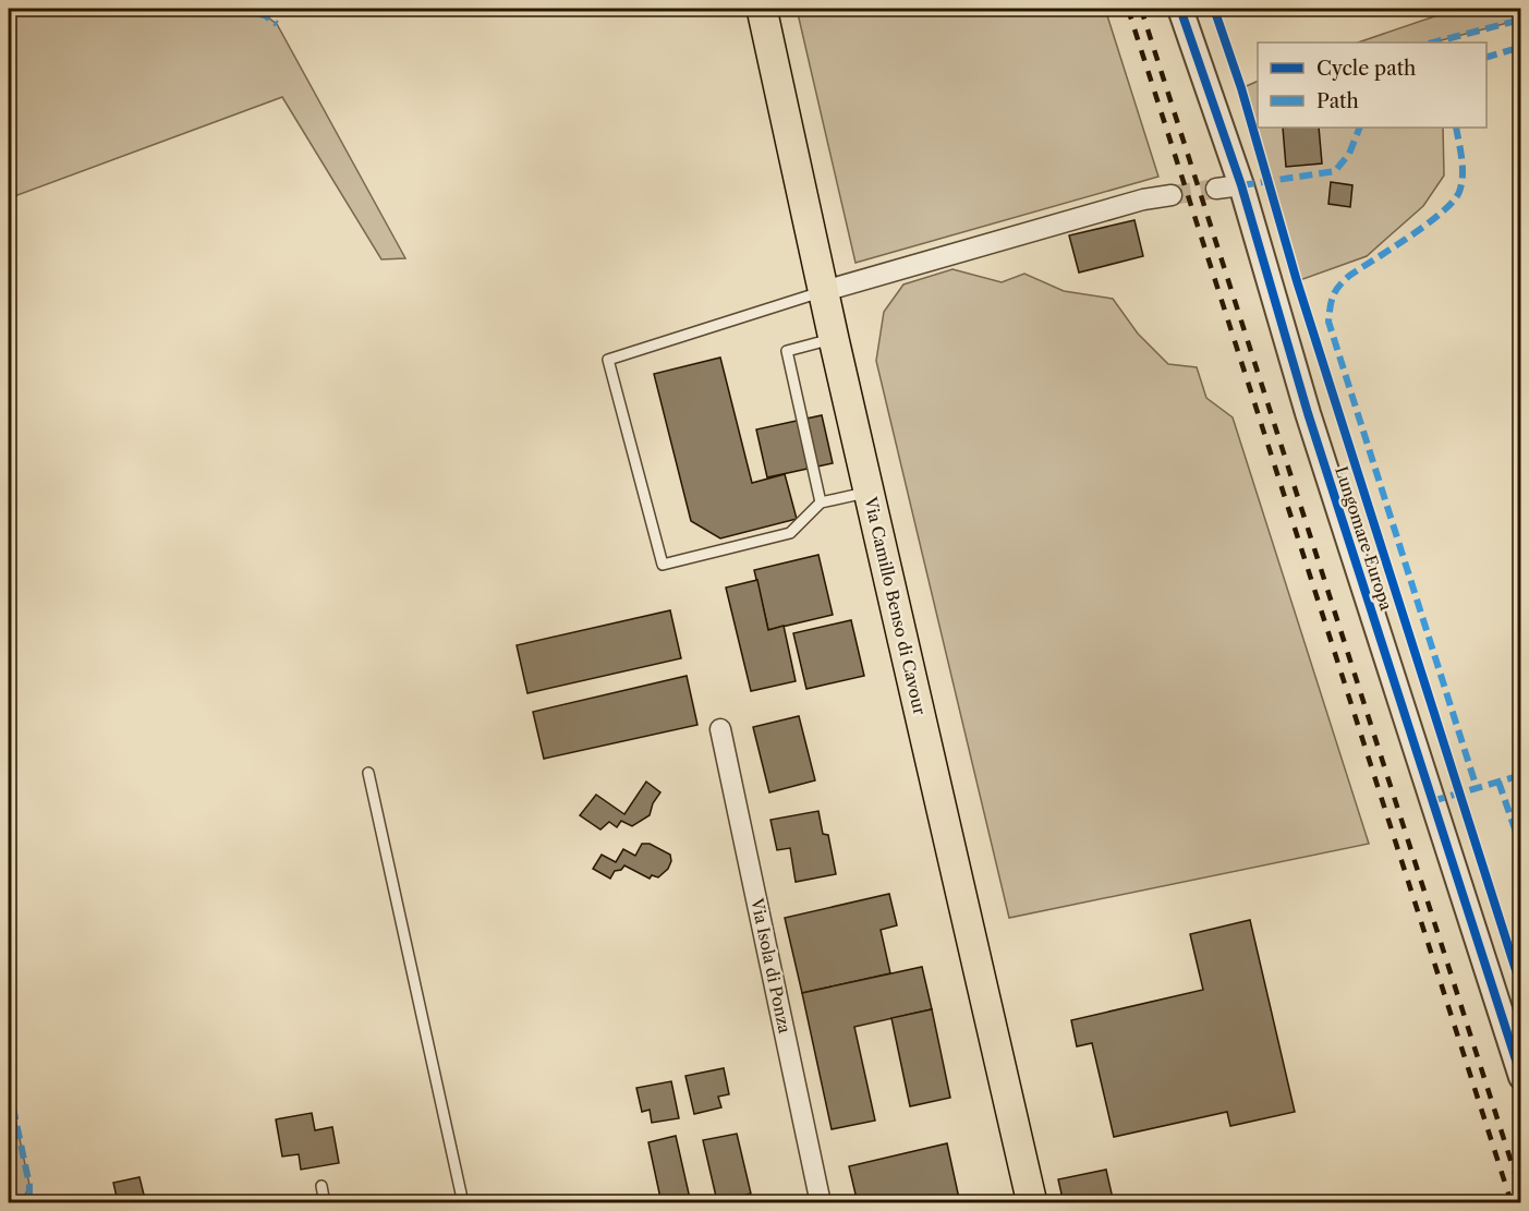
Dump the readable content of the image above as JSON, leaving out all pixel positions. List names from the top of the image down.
{
  "streets": {
    "main road": ["Via Camillo Benso di Cavour"],
    "street": ["Lungomare Europa", "Via Isola di Ponza"]
  },
  "legend": ["Cycle path", "Path"]
}
